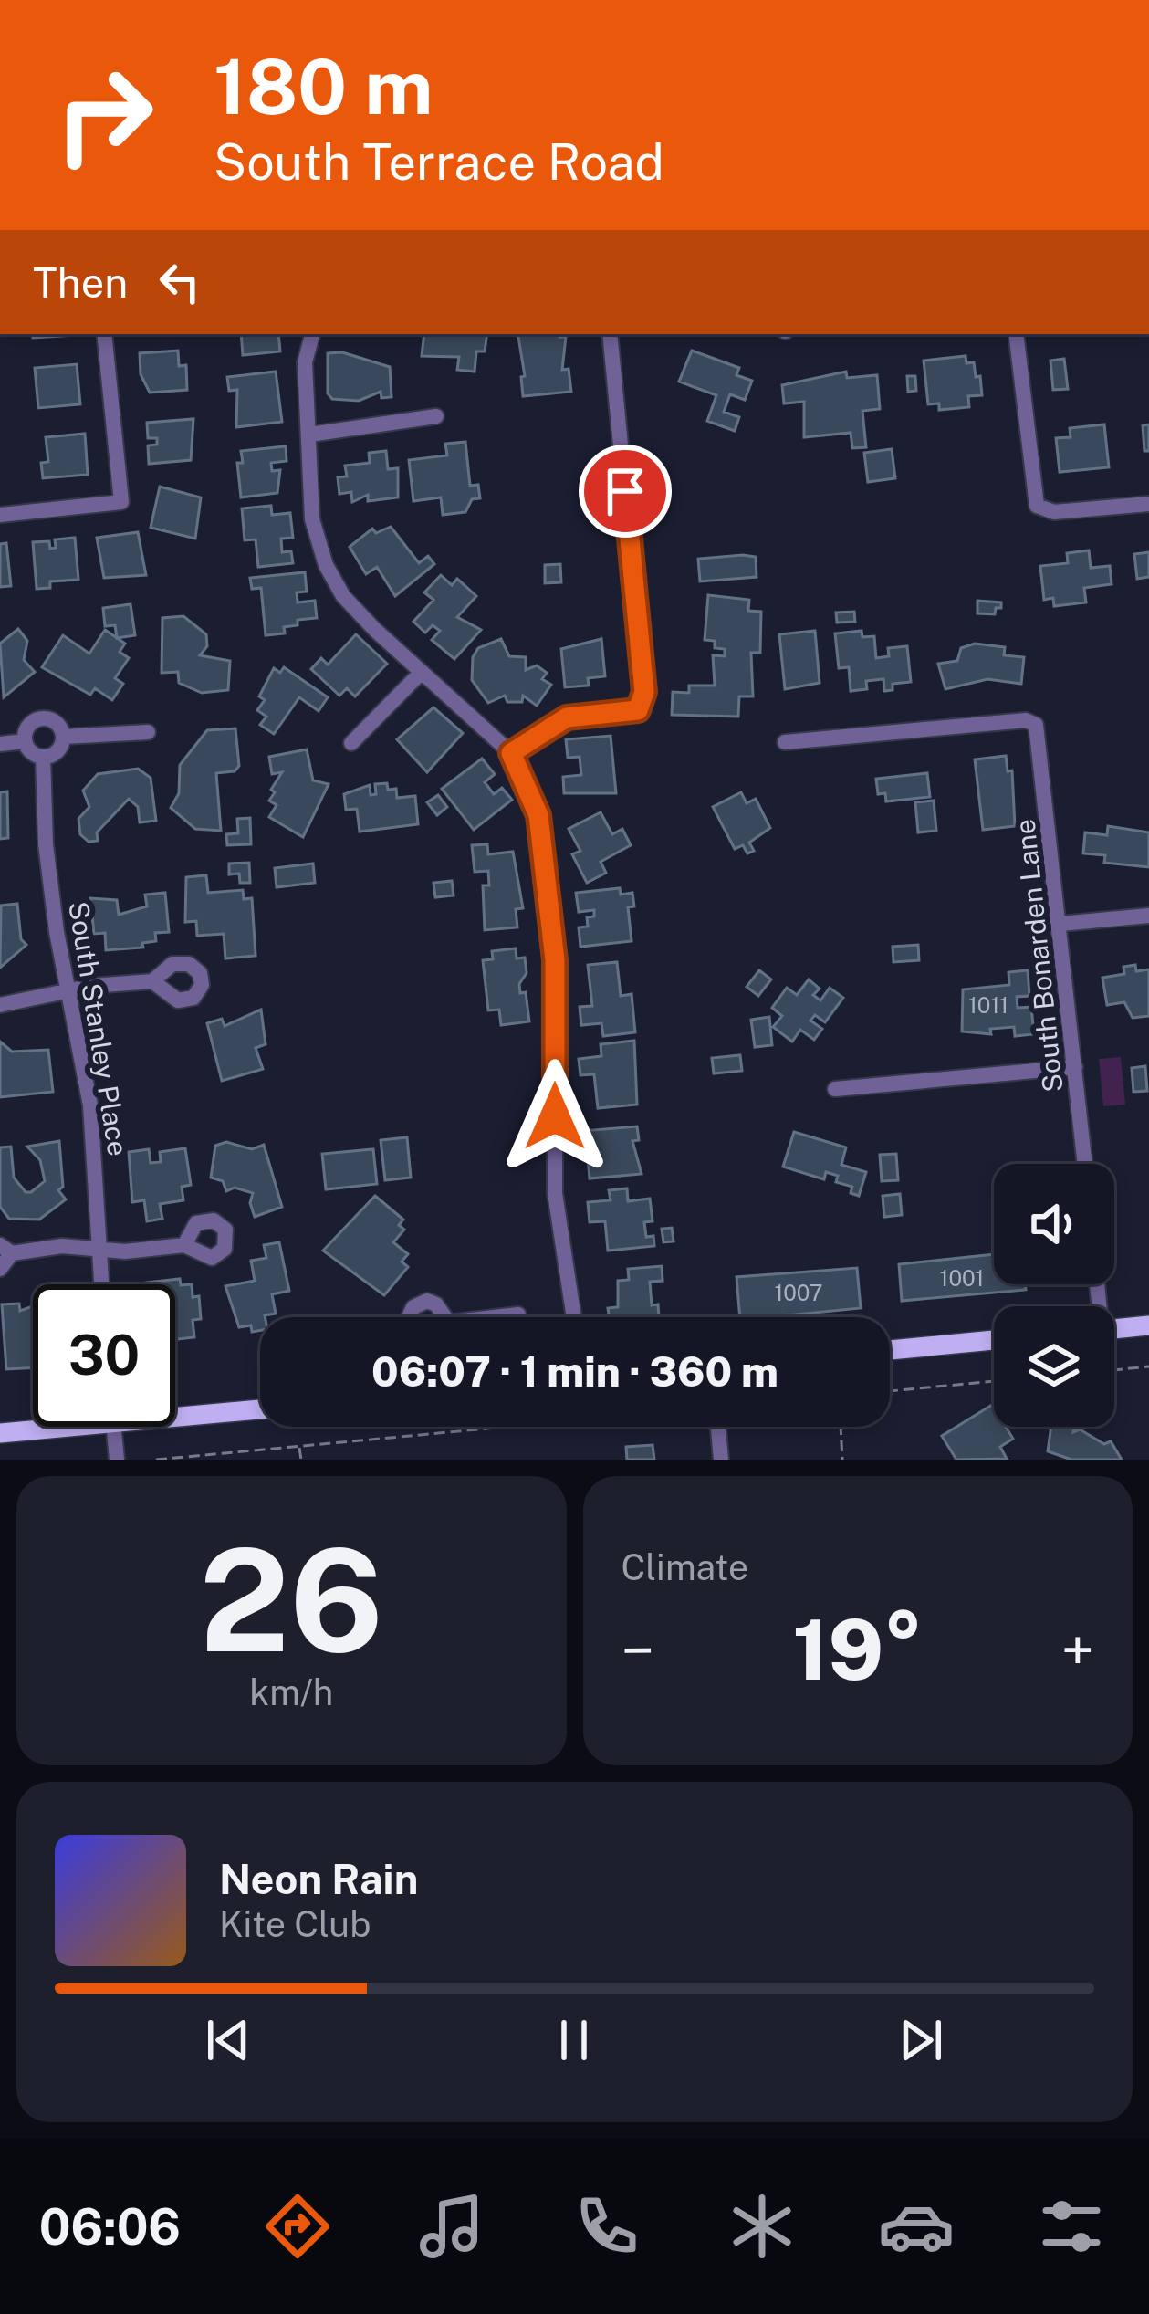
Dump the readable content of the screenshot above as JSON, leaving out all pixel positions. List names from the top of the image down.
{
  "streets": {
    "street": ["South Bonarden Lane", "South Stanley Place"]
  },
  "house_numbers": ["1011", "1001", "1007"],
  "page": {
    "turn": ["180 m", "South Terrace Road"],
    "then": "Then",
    "limit": "30",
    "trip": "06:07 · 1 min · 360 m",
    "tile": [
      ["26", "km/h"],
      "Climate"
    ],
    "heat": ["−", "19°", "+"],
    "song": ["Neon Rain", "Kite Club"],
    "tabs": "06:06"
  }
}
